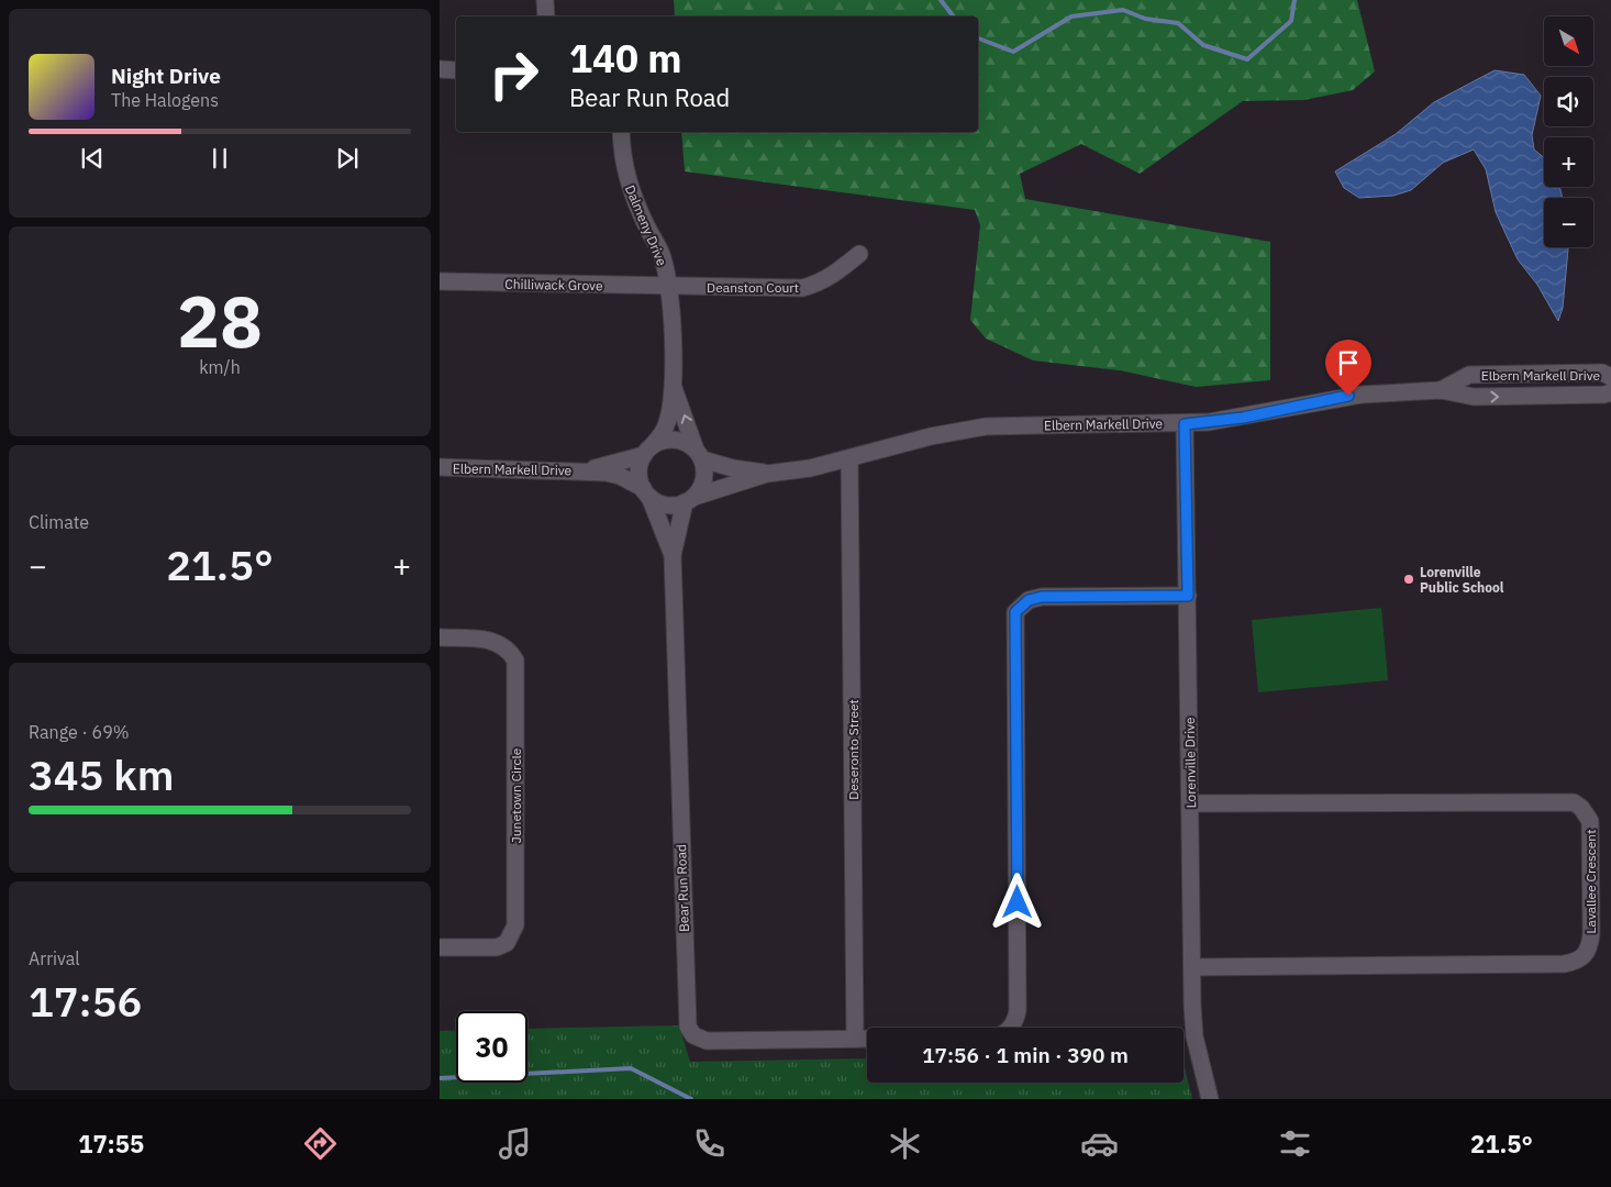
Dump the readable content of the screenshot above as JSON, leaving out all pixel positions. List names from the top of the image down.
{
  "streets": {
    "street": [
      "Dalmeny Drive",
      "Chilliwack Grove",
      "Deanston Court",
      "Elbern Markell Drive",
      "Deseronto Street",
      "Lorenville Drive",
      "Junetown Circle",
      "Lavallee Crescent",
      "Bear Run Road"
    ]
  },
  "crossings": [
    ["Dalmeny Drive", "Chilliwack Grove"],
    ["Dalmeny Drive", "Deanston Court"],
    ["Dalmeny Drive", "Elbern Markell Drive"],
    ["Dalmeny Drive", "Bear Run Road"],
    ["Chilliwack Grove", "Deanston Court"],
    ["Elbern Markell Drive", "Deseronto Street"],
    ["Elbern Markell Drive", "Lorenville Drive"],
    ["Elbern Markell Drive", "Bear Run Road"],
    ["Deseronto Street", "Bear Run Road"],
    ["Lorenville Drive", "Lavallee Crescent"]
  ],
  "places": ["Lorenville Public School"],
  "north": "bottom right",
  "page": {
    "map_buttons": ["+", "−"],
    "turn": ["140 m", "Bear Run Road"],
    "song": ["Night Drive", "The Halogens"],
    "tile": [
      ["28", "km/h"],
      "Climate",
      ["Range · 69%", "345 km"],
      ["Arrival", "17:56"]
    ],
    "heat": ["−", "21.5°", "+"],
    "limit": "30",
    "trip": "17:56 · 1 min · 390 m",
    "tabs": ["17:55", "21.5°"]
  }
}
